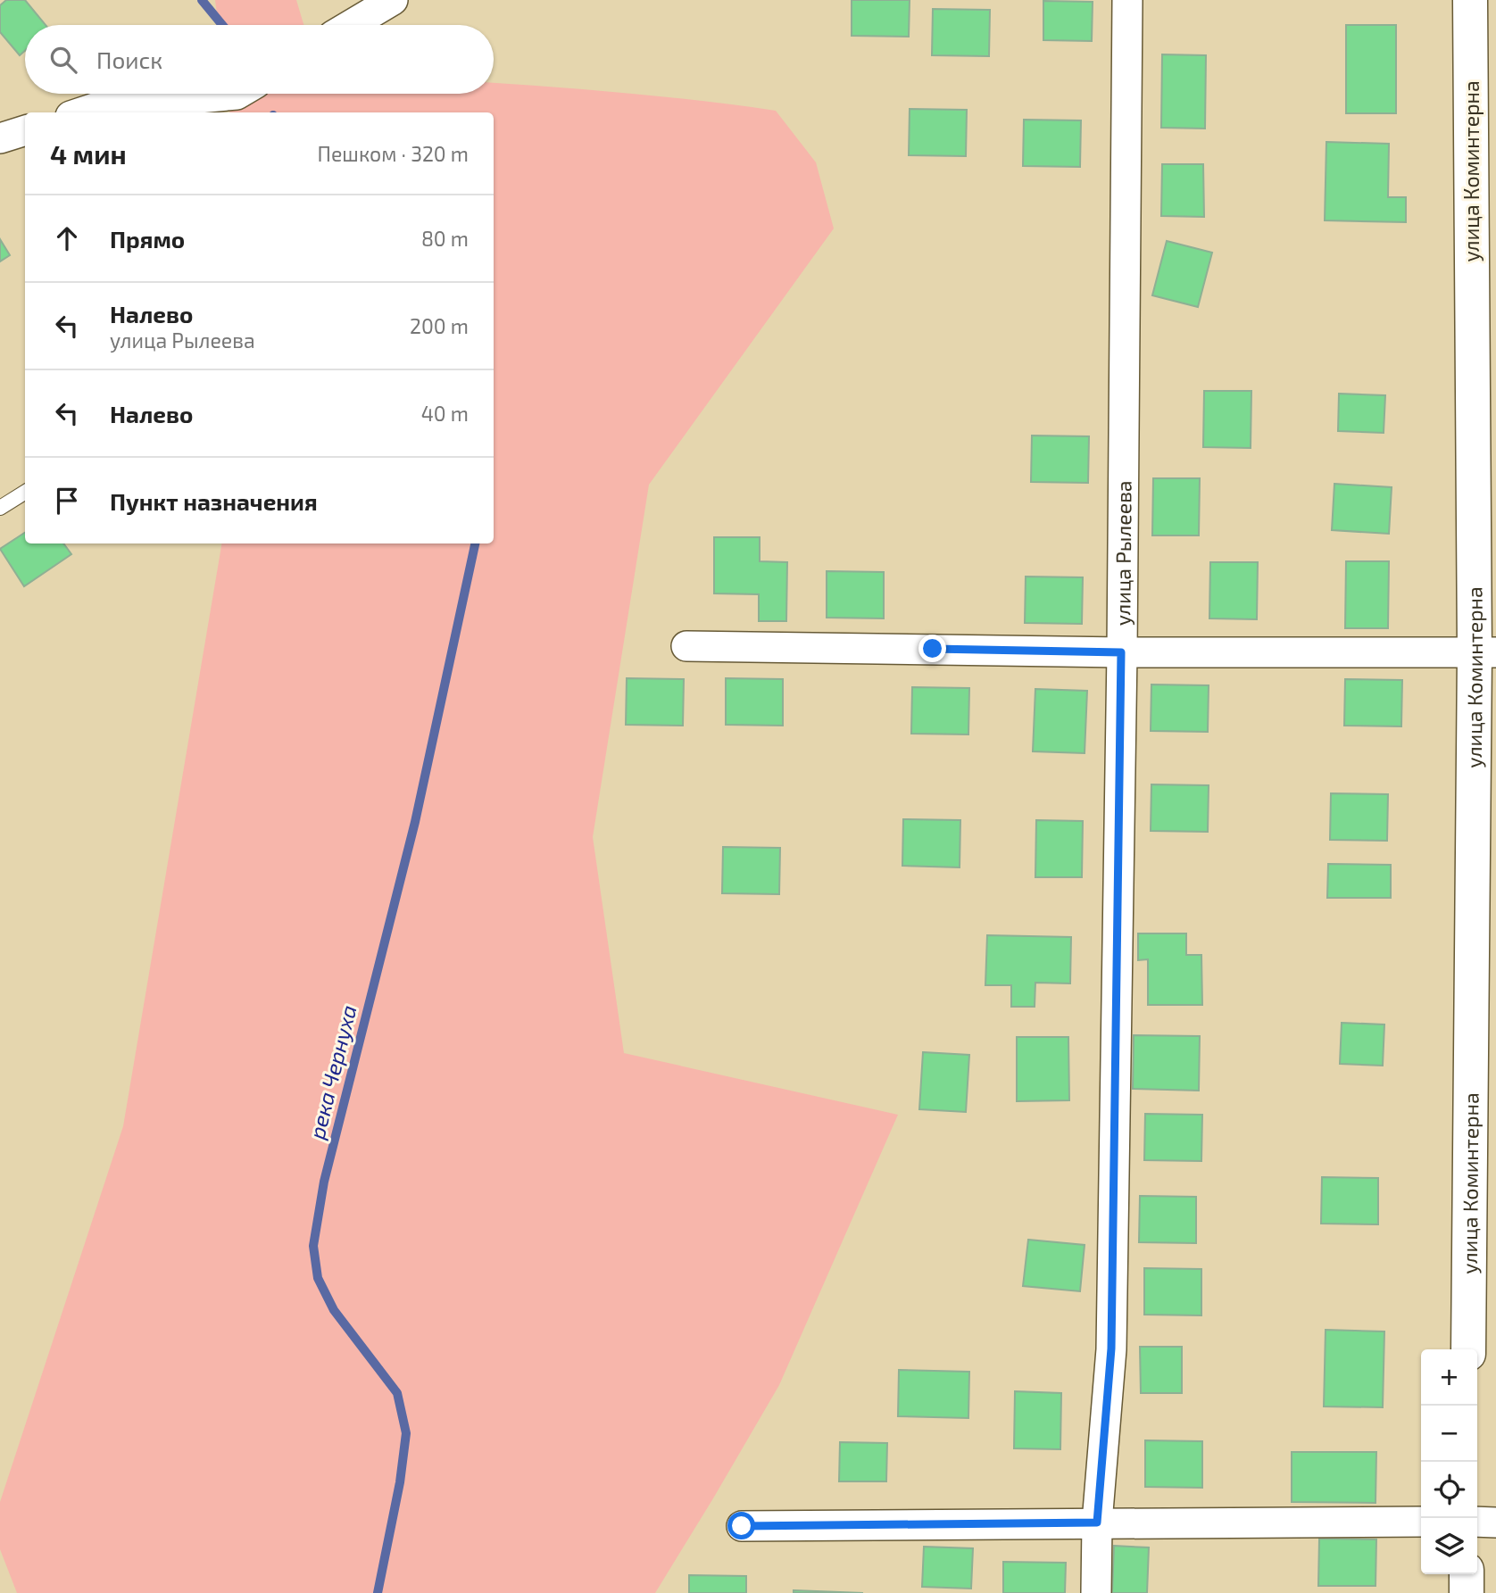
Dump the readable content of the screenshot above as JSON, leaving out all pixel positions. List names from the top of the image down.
{
  "streets": {
    "street": ["улица Коминтерна", "улица Рылеева"]
  },
  "water": ["река Чернуха"],
  "page": {
    "search": "Поиск",
    "heading": ["4 мин", "Пешком · 320 m"],
    "list": [
      ["Прямо", "80 m"],
      ["Налево", "улица Рылеева", "200 m"],
      ["Налево", "40 m"],
      "Пункт назначения"
    ],
    "map_buttons": ["+", "−"]
  }
}
